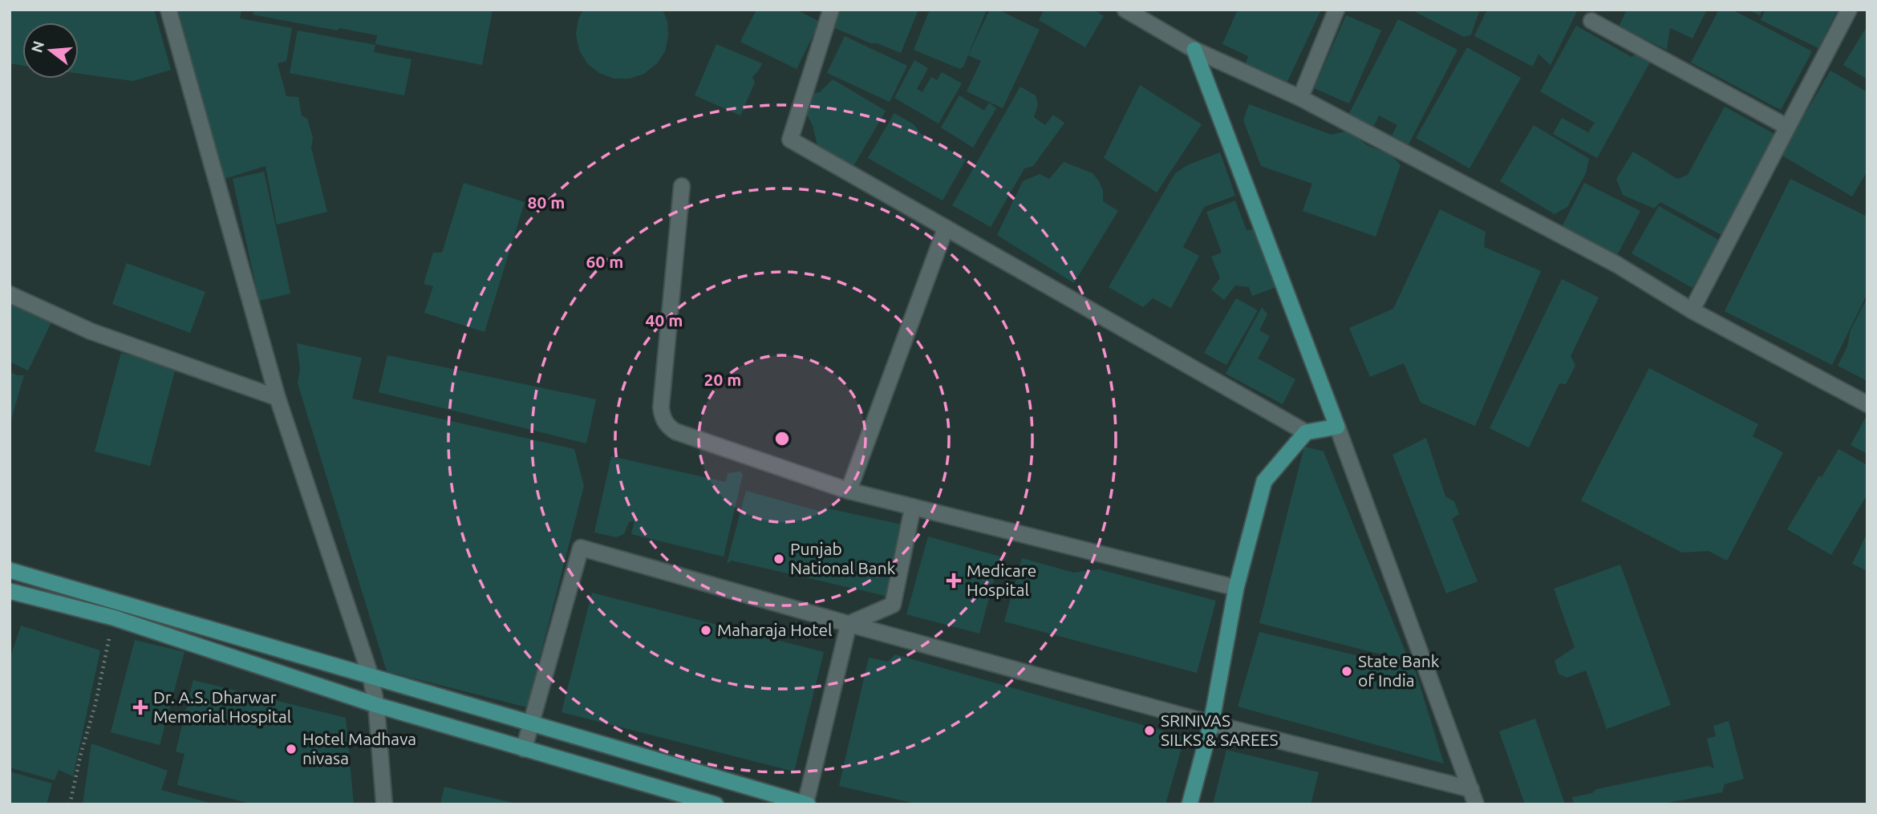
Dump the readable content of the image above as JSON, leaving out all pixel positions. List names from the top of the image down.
{
  "places": {
    "other": [
      "Punjab National Bank",
      "Maharaja Hotel",
      "State Bank of India",
      "SRINIVAS SILKS & SAREES",
      "Hotel Madhava nivasa"
    ],
    "health": ["Medicare Hospital", "Dr. A.S. Dharwar Memorial Hospital"]
  },
  "north": "left",
  "rings": [
    "80 m",
    "60 m",
    "40 m",
    "20 m"
  ]
}
